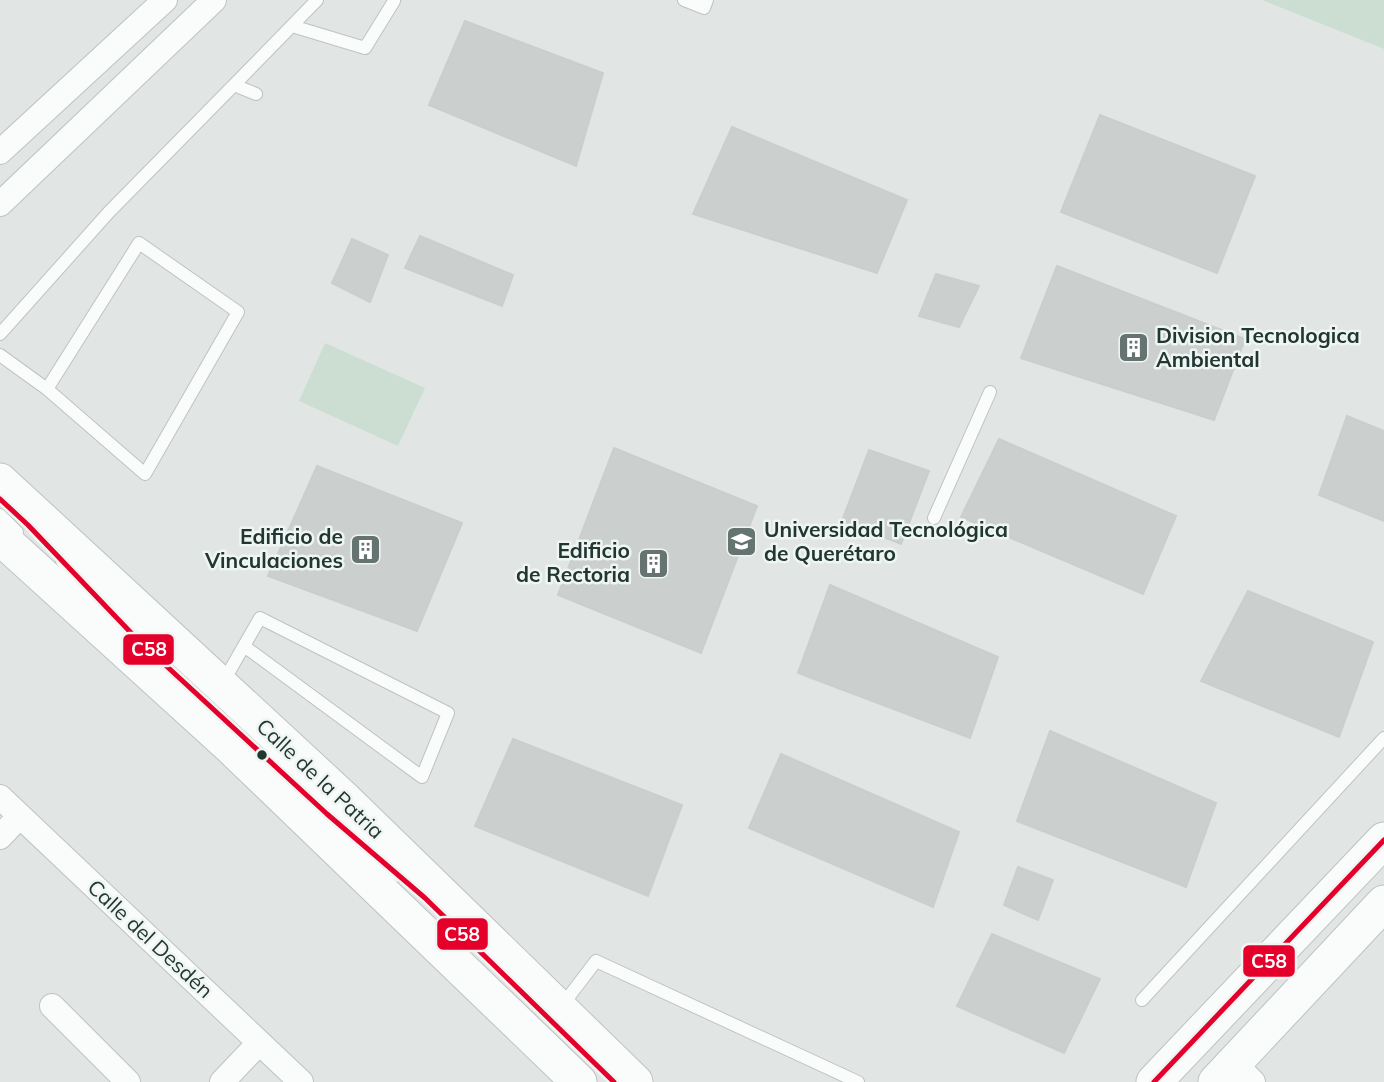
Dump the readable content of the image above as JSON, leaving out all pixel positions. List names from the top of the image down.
{
  "streets": {
    "street": ["Calle de la Patria", "Calle del Desdén"]
  },
  "places": {
    "building": ["Division Tecnologica Ambiental", "Edificio de Vinculaciones", "Edificio de Rectoria"],
    "school or university": ["Universidad Tecnológica de Querétaro"]
  },
  "lines": ["transit line C58"]
}
